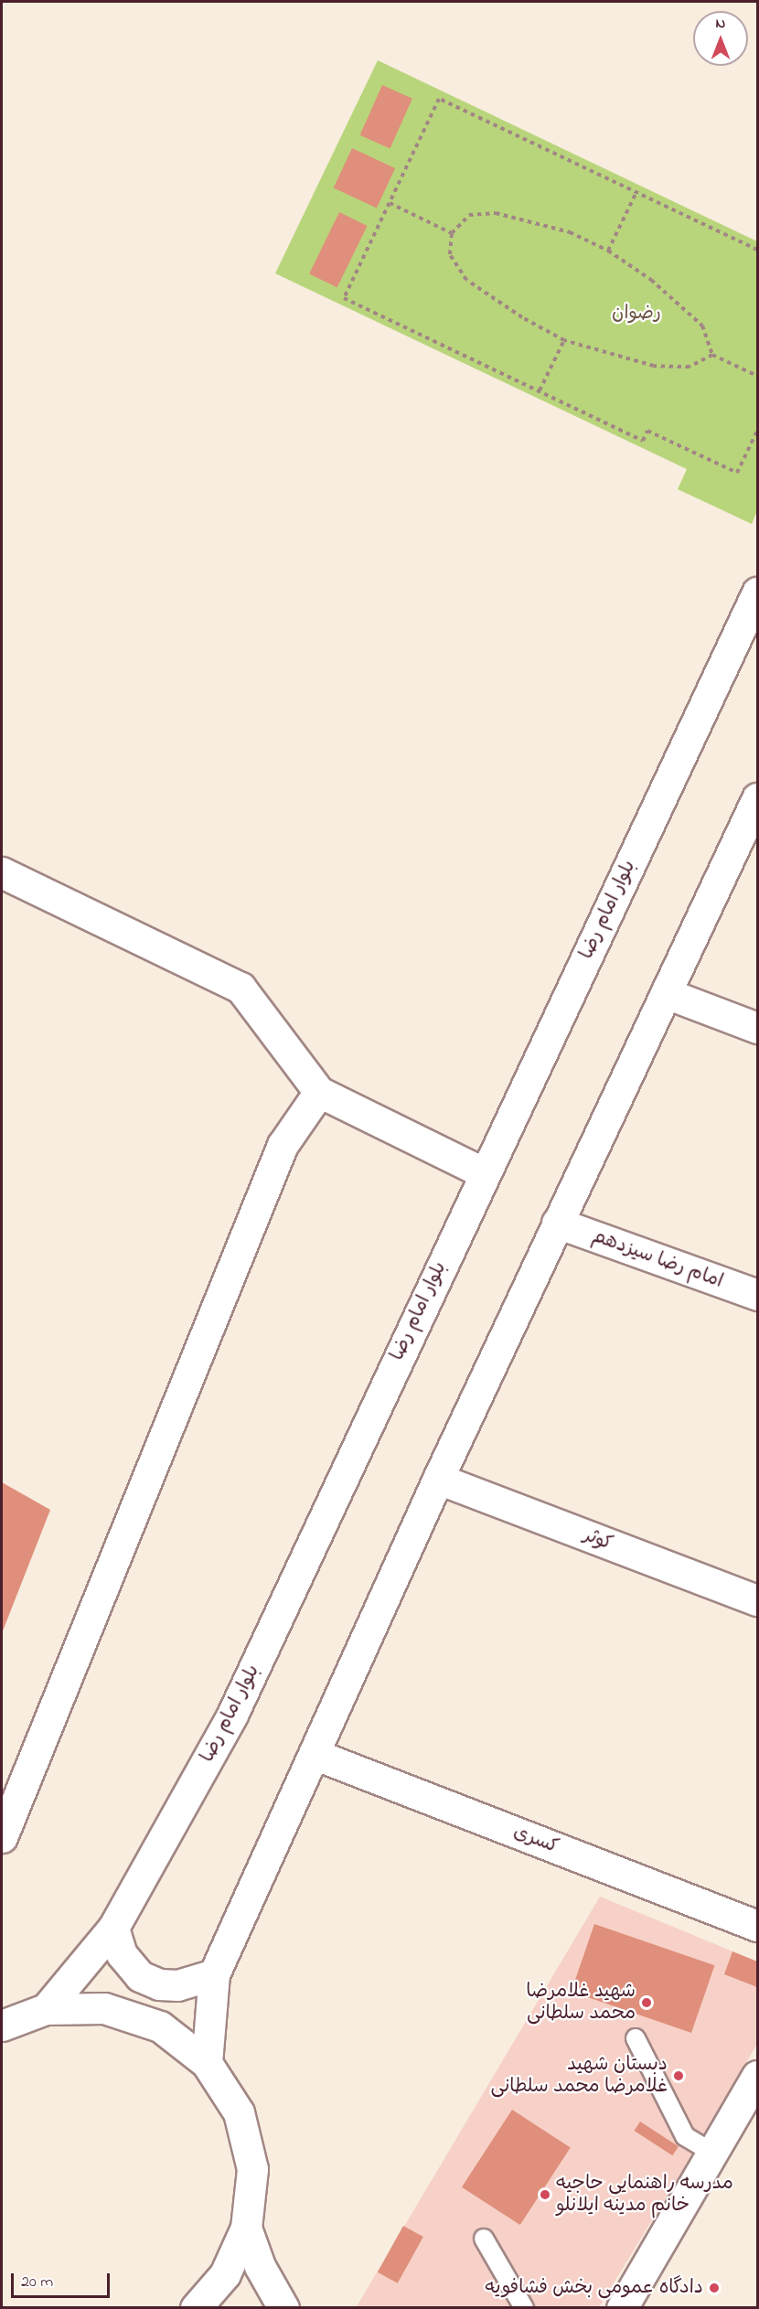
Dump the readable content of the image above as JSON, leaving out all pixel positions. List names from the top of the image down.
{
  "streets": {
    "main road": [
      "بلوار امام رضا",
      "امام رضا سیزدهم",
      "کوثر",
      "کسری"
    ]
  },
  "parks": ["رضوان"],
  "places": [
    "شهید غلامرضا محمد سلطانی",
    "دبستان شهید غلامرضا محمد سلطانی",
    "مدرسه راهنمایی حاجیه خانم مدینه ایلانلو",
    "دادگاه عمومی بخش فشافویه"
  ],
  "scale_bar": "20 m",
  "north": "top"
}
